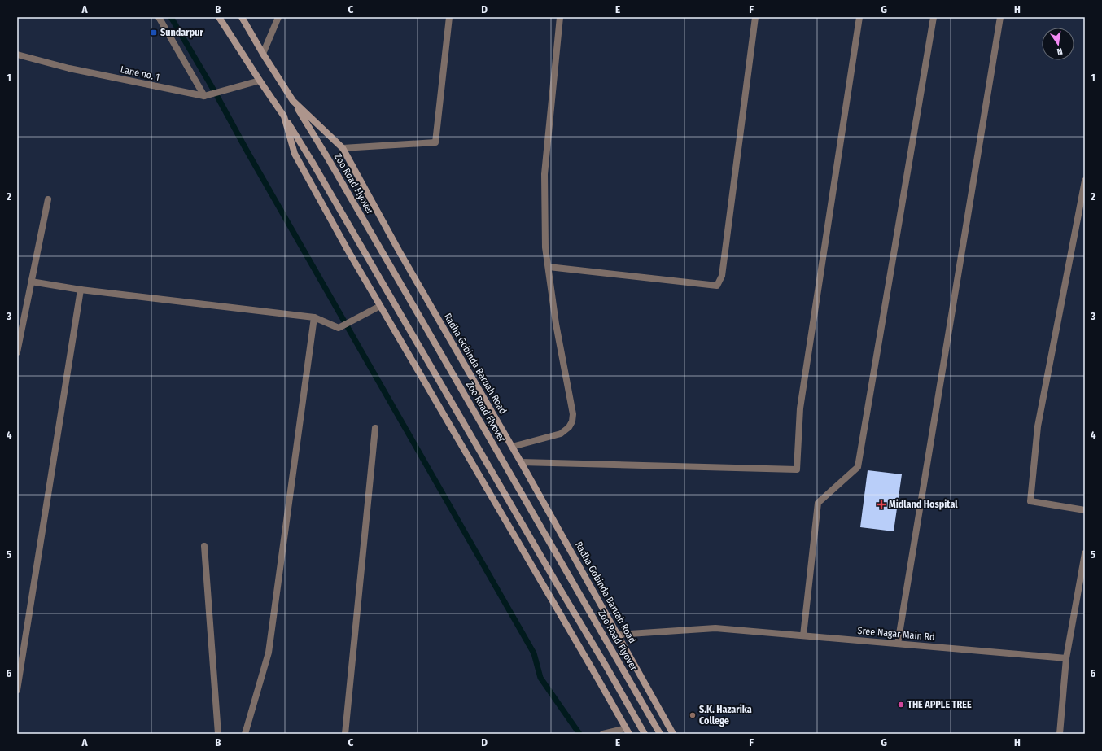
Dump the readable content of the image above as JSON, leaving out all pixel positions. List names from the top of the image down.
{
  "streets": {
    "main road": ["Zoo Road Flyover", "Radha Gobinda Baruah Road"],
    "street": ["Lane no. 1", "Sree Nagar Main Rd"]
  },
  "crossings": [
    ["Zoo Road Flyover", "Radha Gobinda Baruah Road"],
    ["Radha Gobinda Baruah Road", "Sree Nagar Main Rd"]
  ],
  "places": {
    "transit": ["Sundarpur"],
    "health": ["Midland Hospital"],
    "other": ["THE APPLE TREE", "S.K. Hazarika College"]
  },
  "north": "bottom",
  "grid": {
    "columns": [
      "A",
      "B",
      "C",
      "D",
      "E",
      "F",
      "G",
      "H"
    ],
    "rows": [
      "1",
      "2",
      "3",
      "4",
      "5",
      "6"
    ]
  }
}
